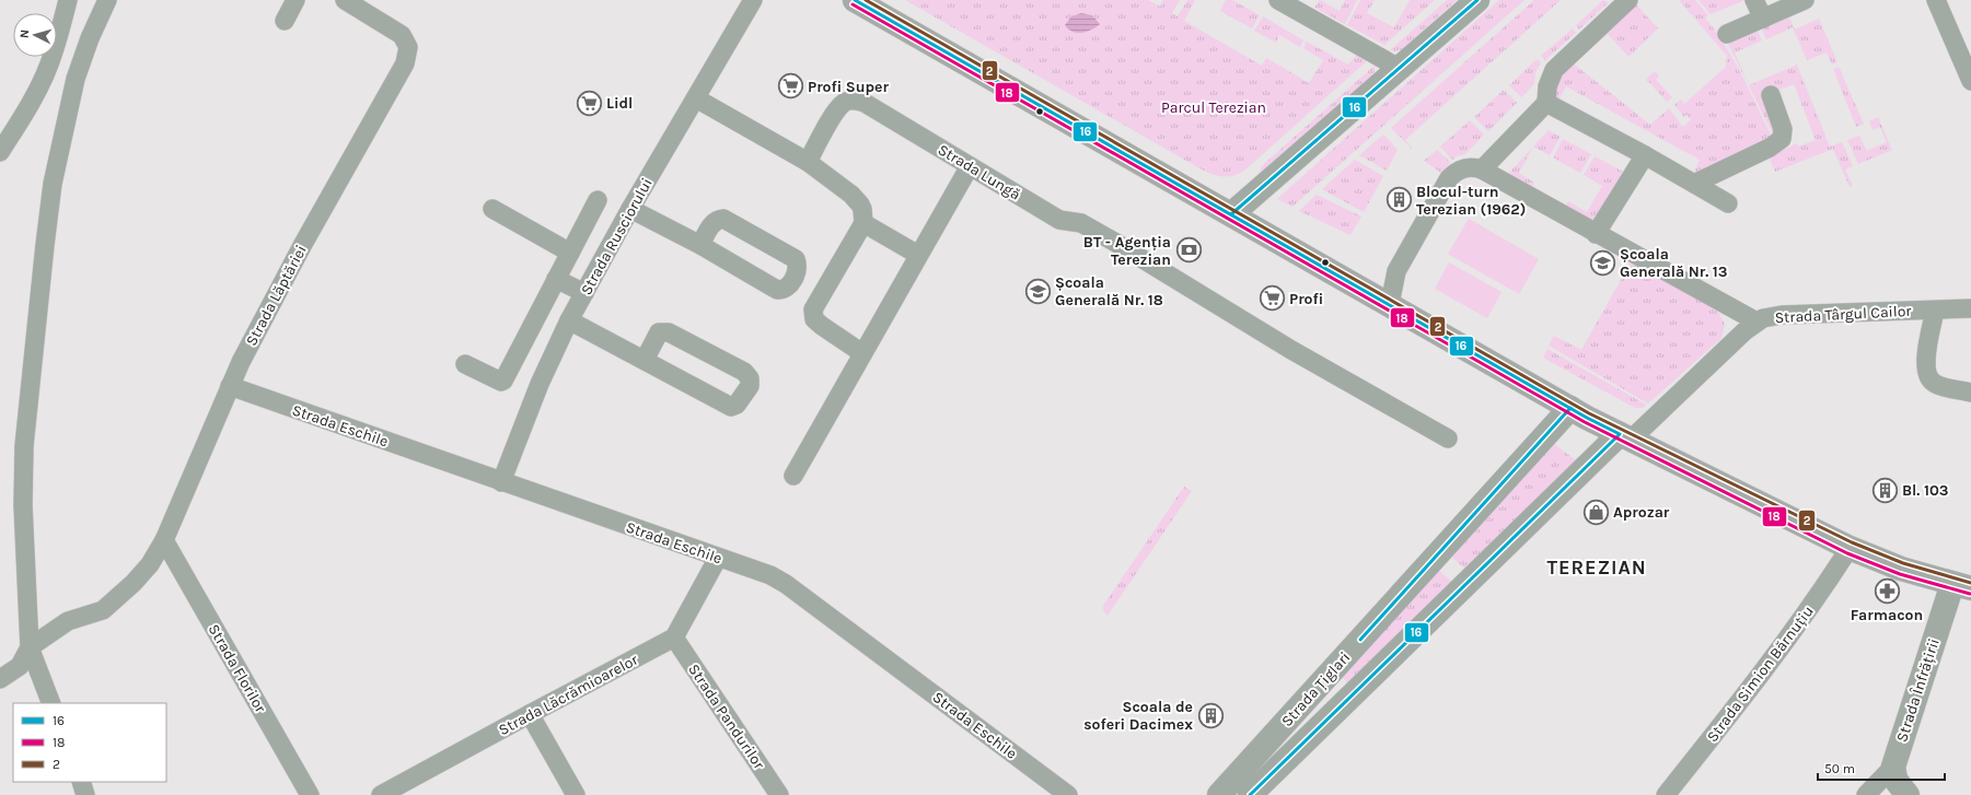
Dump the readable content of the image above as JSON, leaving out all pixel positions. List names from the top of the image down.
{
  "streets": {
    "street": [
      "Strada Lungă",
      "Strada Rusciorului",
      "Strada Lăptăriei",
      "Strada Târgul Cailor",
      "Strada Eschile",
      "Strada Florilor",
      "Strada Simion Bărnuțiu",
      "Strada Țiglari",
      "Strada Înfrățirii",
      "Strada Lăcrămioarelor",
      "Strada Pandurilor"
    ]
  },
  "crossings": [
    ["Strada Rusciorului", "Strada Eschile"],
    ["Strada Lăptăriei", "Strada Eschile"],
    ["Strada Lăptăriei", "Strada Florilor"],
    ["Strada Târgul Cailor", "Strada Țiglari"],
    ["Strada Lăcrămioarelor", "Strada Pandurilor"]
  ],
  "districts": ["TEREZIAN"],
  "parks": ["Parcul Terezian"],
  "places": {
    "supermarket": ["Profi Super", "Lidl", "Profi"],
    "building": ["Blocul-turn Terezian (1962)", "Bl. 103", "Scoala de soferi Dacimex"],
    "bank": ["BT - Agenția Terezian"],
    "school or university": ["Școala Generală Nr. 13", "Școala Generală Nr. 18"],
    "shop": ["Aprozar"],
    "pharmacy": ["Farmacon"]
  },
  "lines": ["transit line 16", "transit line 2", "transit line 18"],
  "legend": ["16", "18", "2"],
  "scale_bar": "50 m",
  "north": "left"
}
